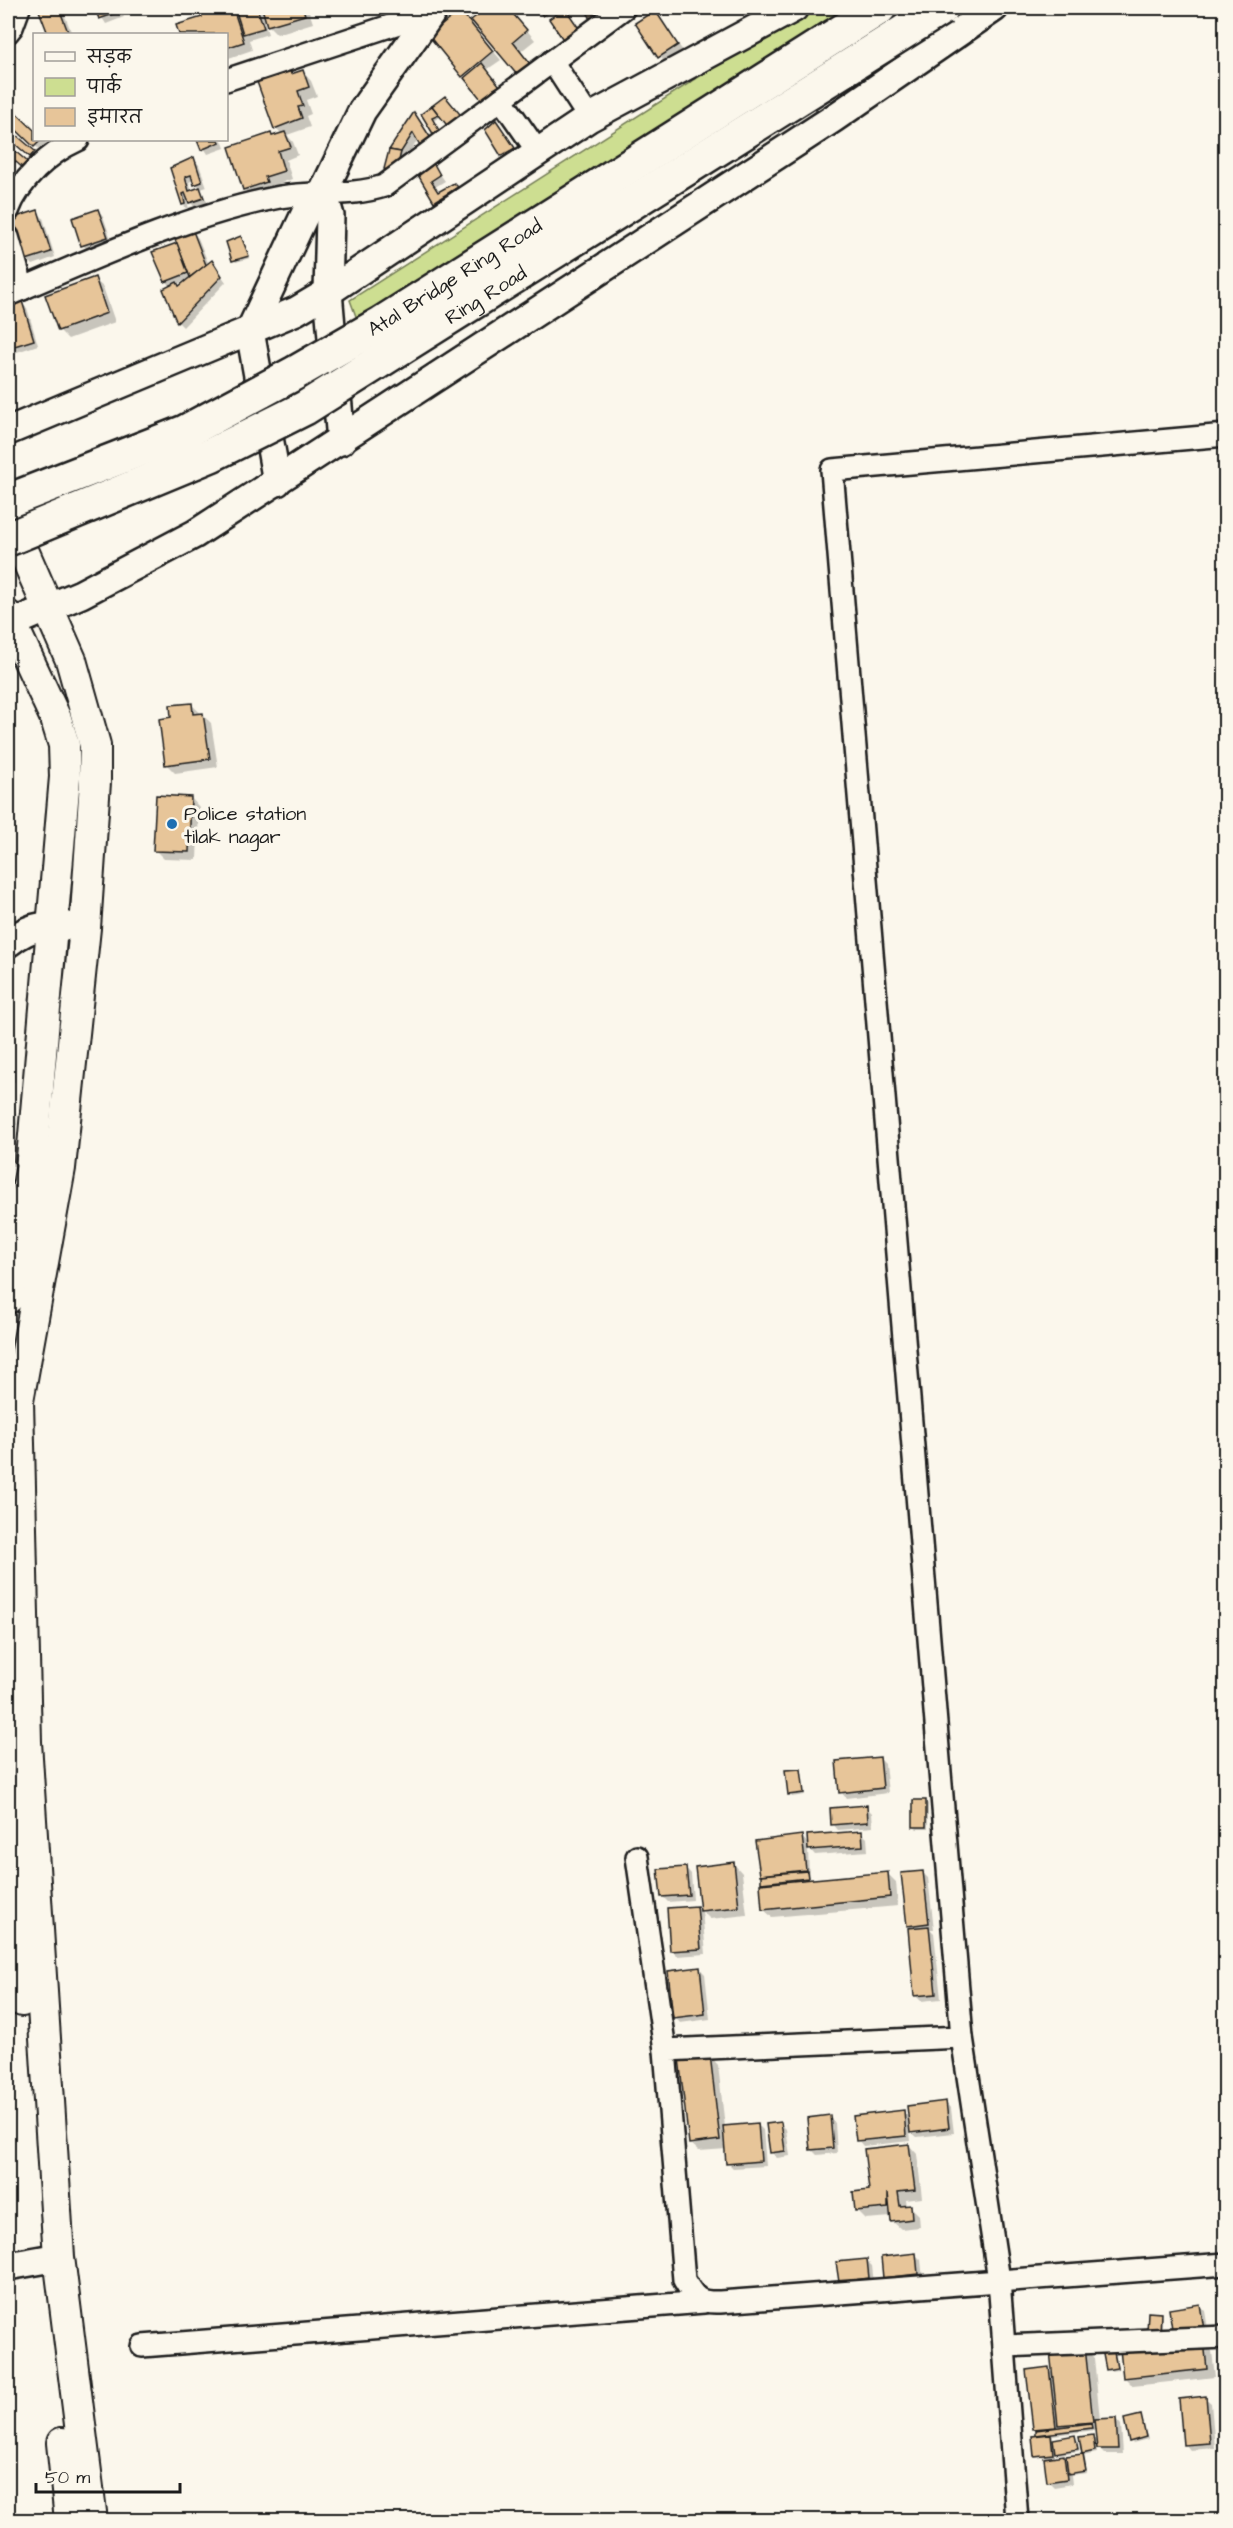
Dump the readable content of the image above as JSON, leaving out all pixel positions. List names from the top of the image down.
{
  "streets": {
    "main road": ["Atal Bridge Ring Road", "Ring Road"]
  },
  "places": ["Police station tilak nagar"],
  "legend": ["सड़क", "पार्क", "इमारत"],
  "scale_bar": "50 m"
}
